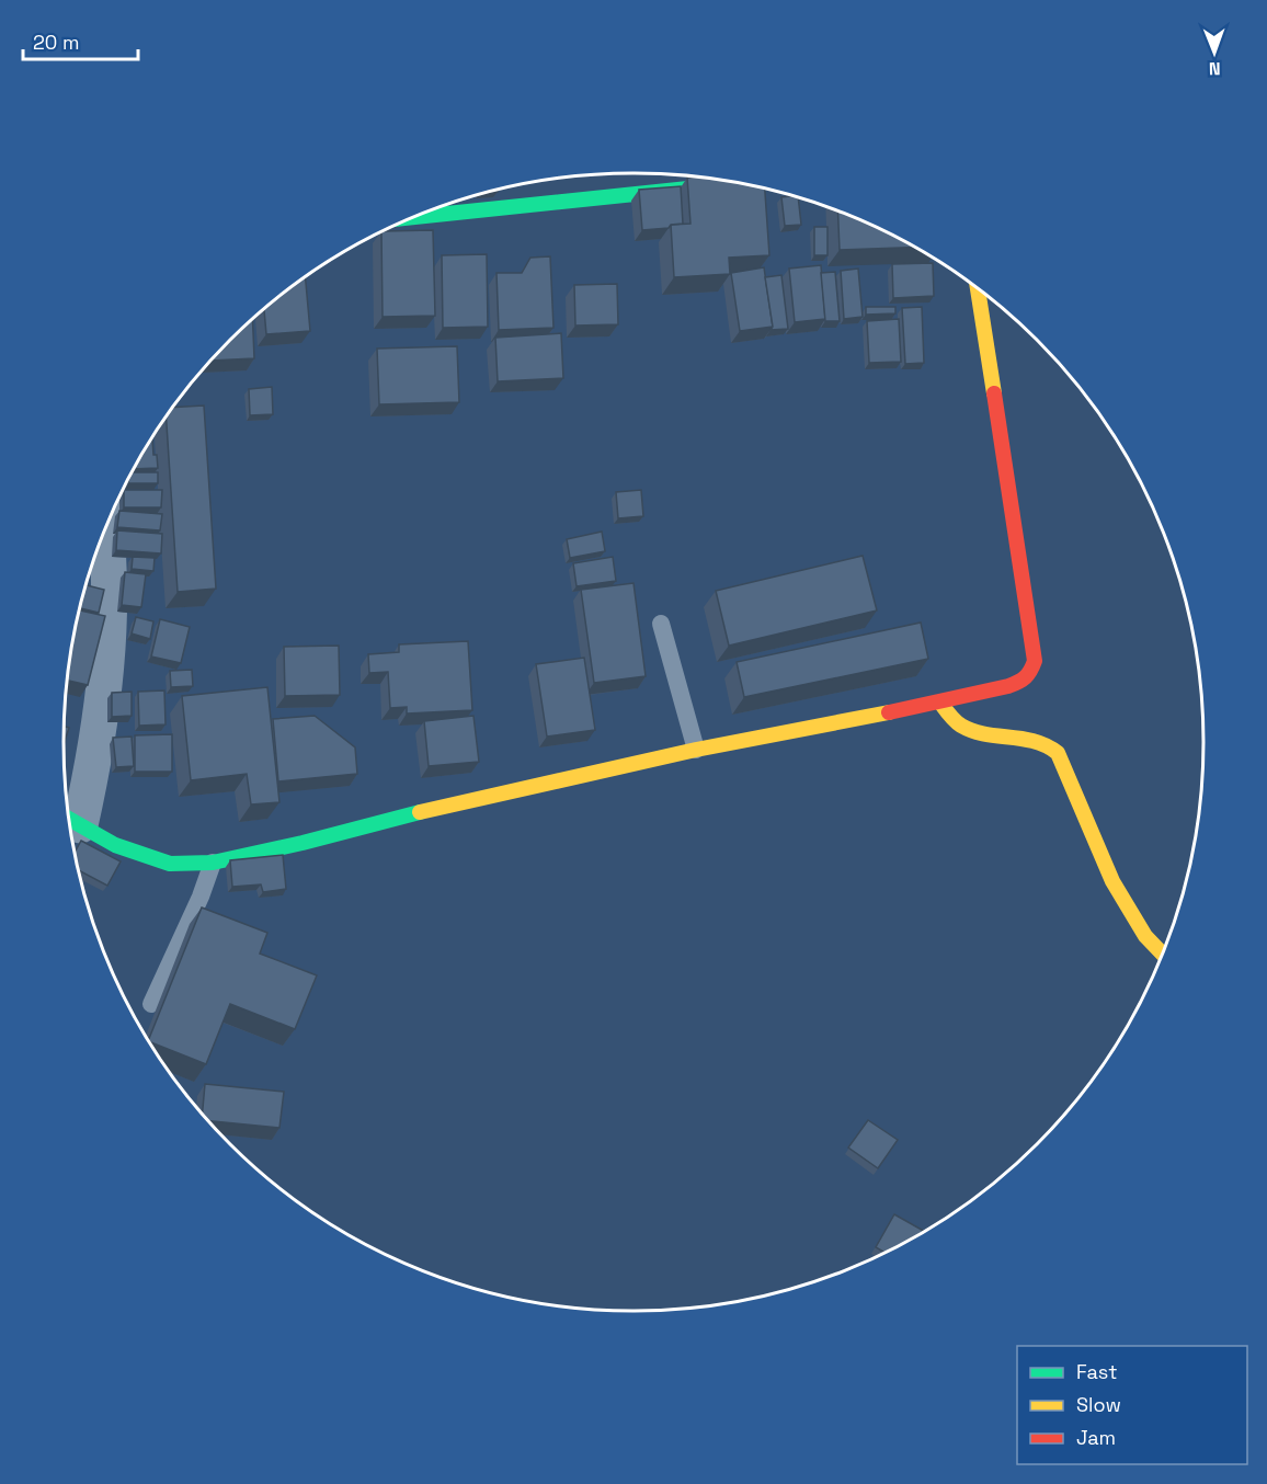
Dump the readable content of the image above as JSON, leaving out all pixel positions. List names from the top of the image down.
{
  "legend": ["Fast", "Slow", "Jam"],
  "scale_bar": "20 m",
  "north": "bottom"
}
